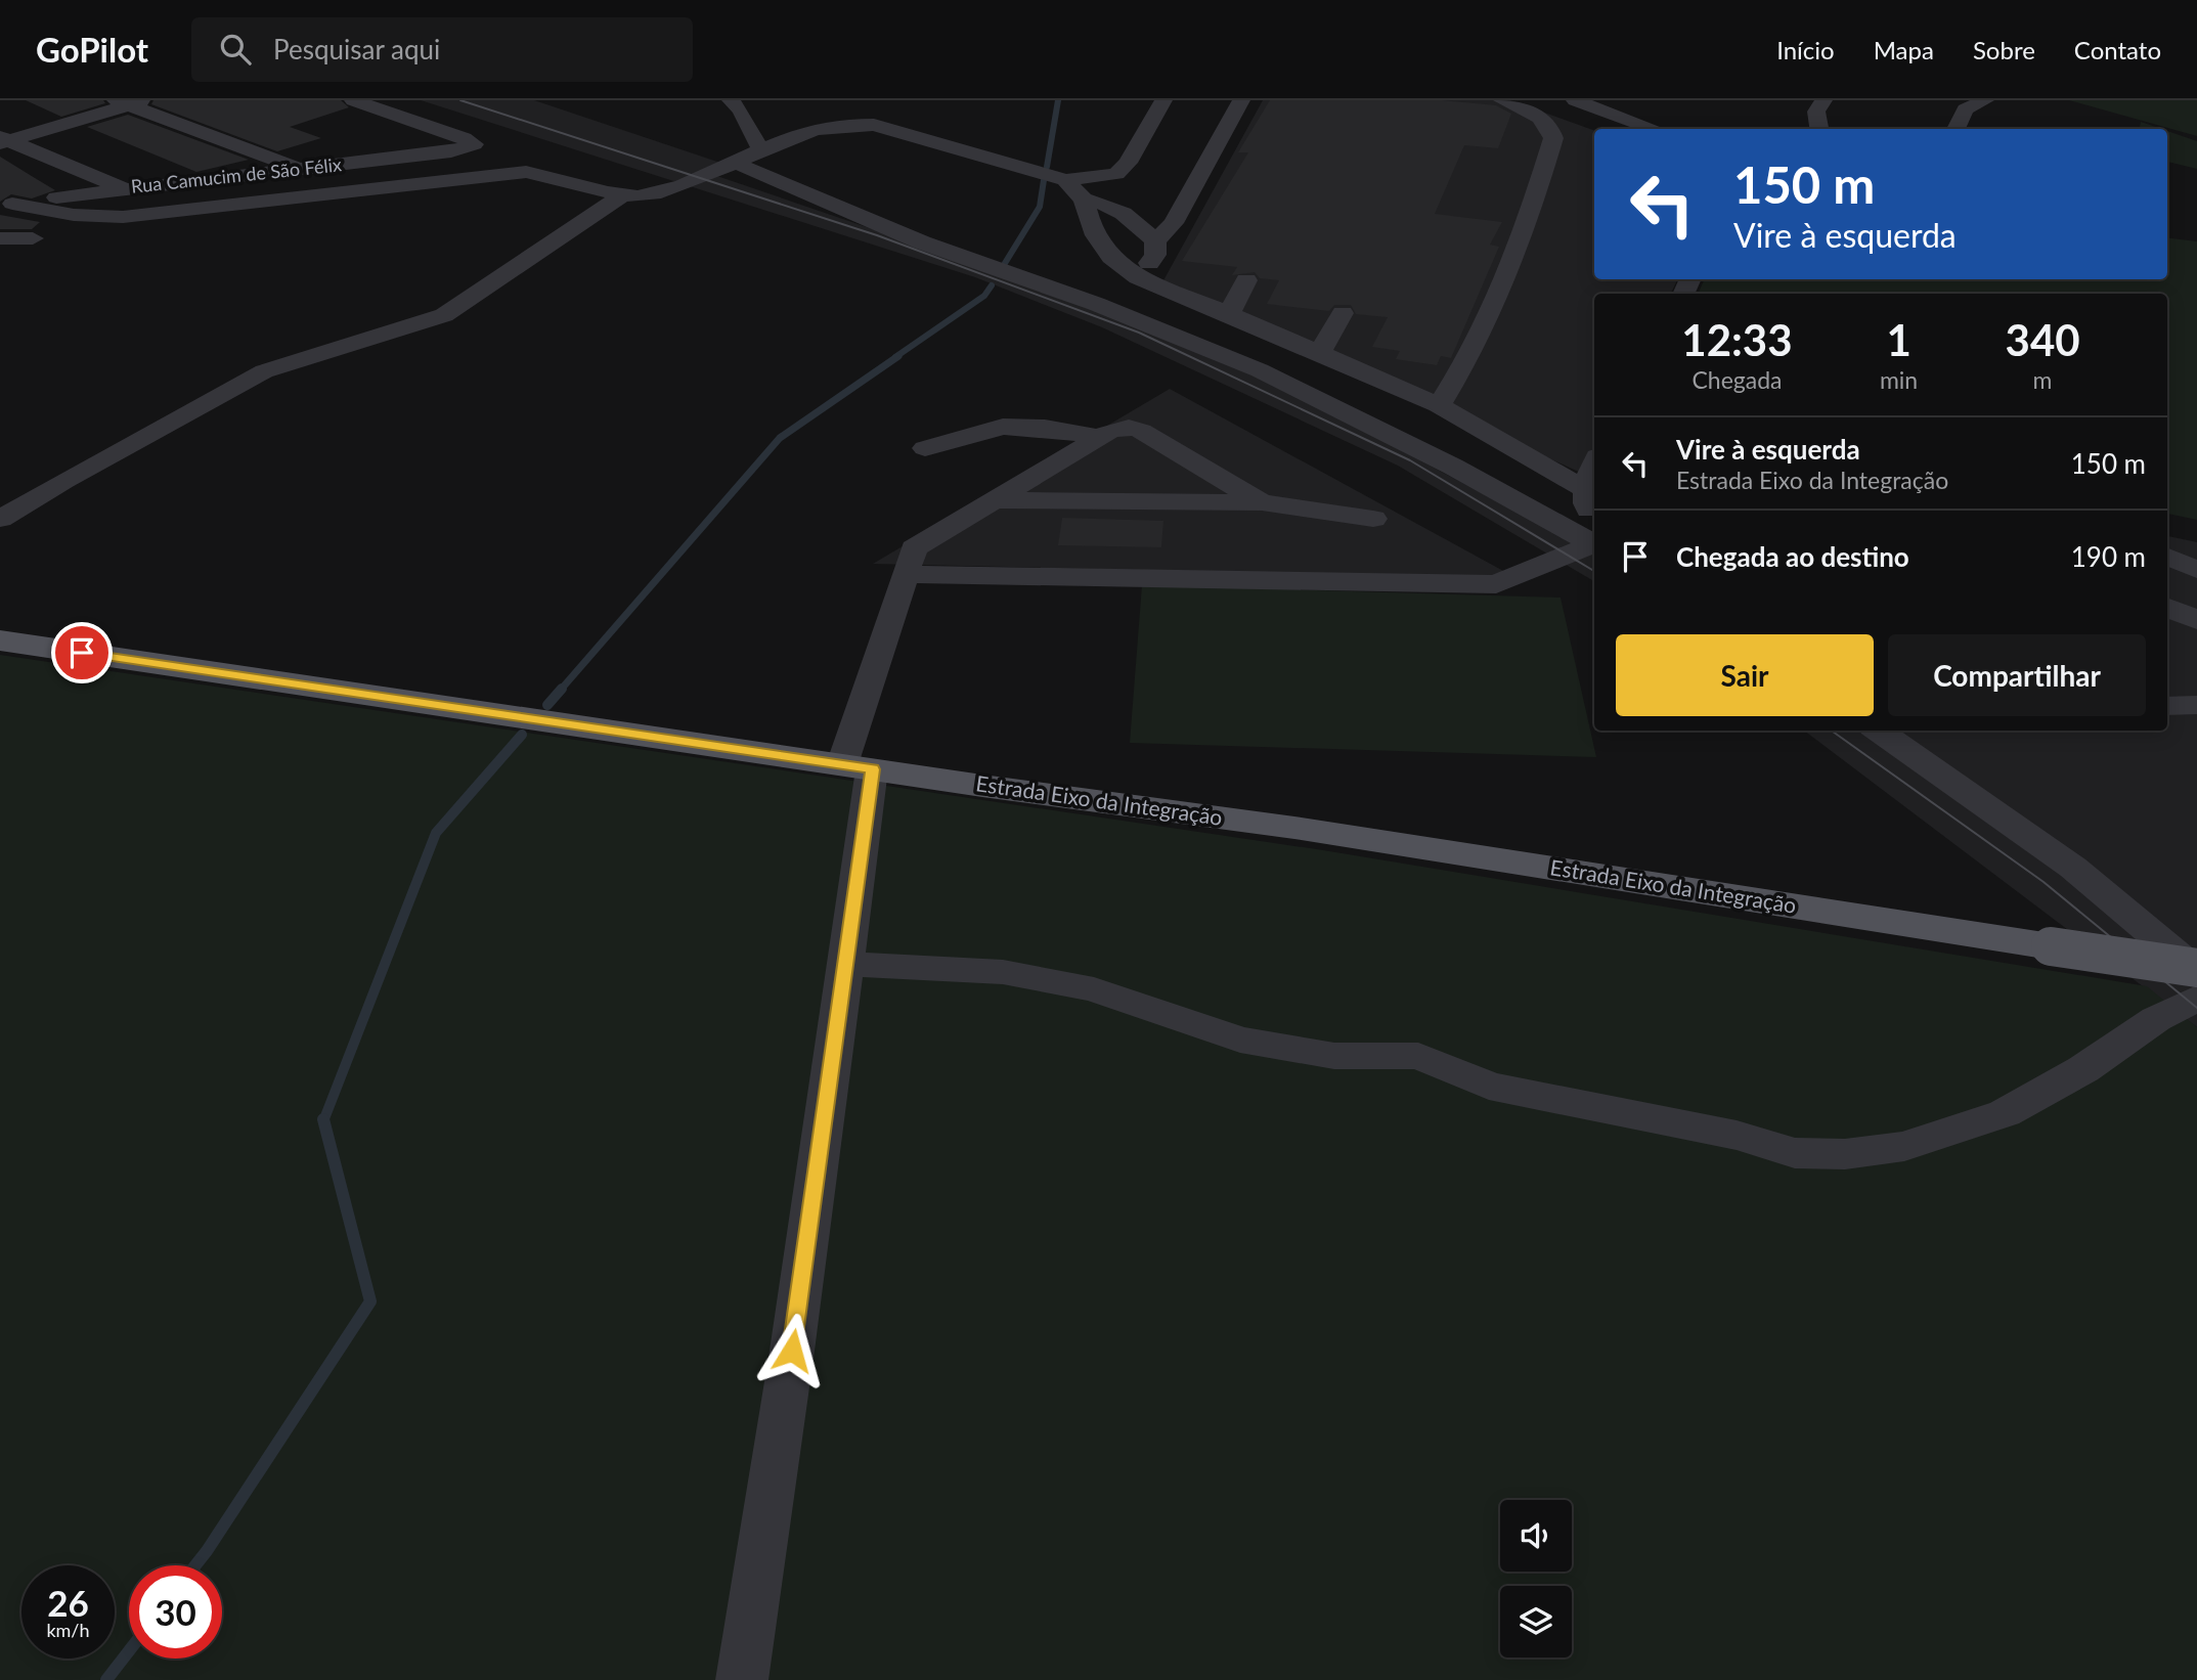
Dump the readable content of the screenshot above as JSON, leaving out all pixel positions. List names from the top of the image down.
{
  "streets": {
    "main road": ["Estrada Eixo da Integração"],
    "street": ["Rua Camucim de São Félix"]
  },
  "page": {
    "header": "GoPilot",
    "search": "Pesquisar aqui",
    "nav": [
      "Início",
      "Mapa",
      "Sobre",
      "Contato"
    ],
    "turn": ["150 m", "Vire à esquerda"],
    "eta": [
      "12:33",
      "Chegada",
      "1",
      "min",
      "340",
      "m"
    ],
    "list": [
      {
        "name": "Vire à esquerda",
        "note": "Estrada Eixo da Integração",
        "value": "150 m"
      },
      {
        "name": "Chegada ao destino",
        "value": "190 m"
      }
    ],
    "buttons": ["Sair", "Compartilhar"],
    "speed": "26 km/h",
    "limit": "30"
  }
}
